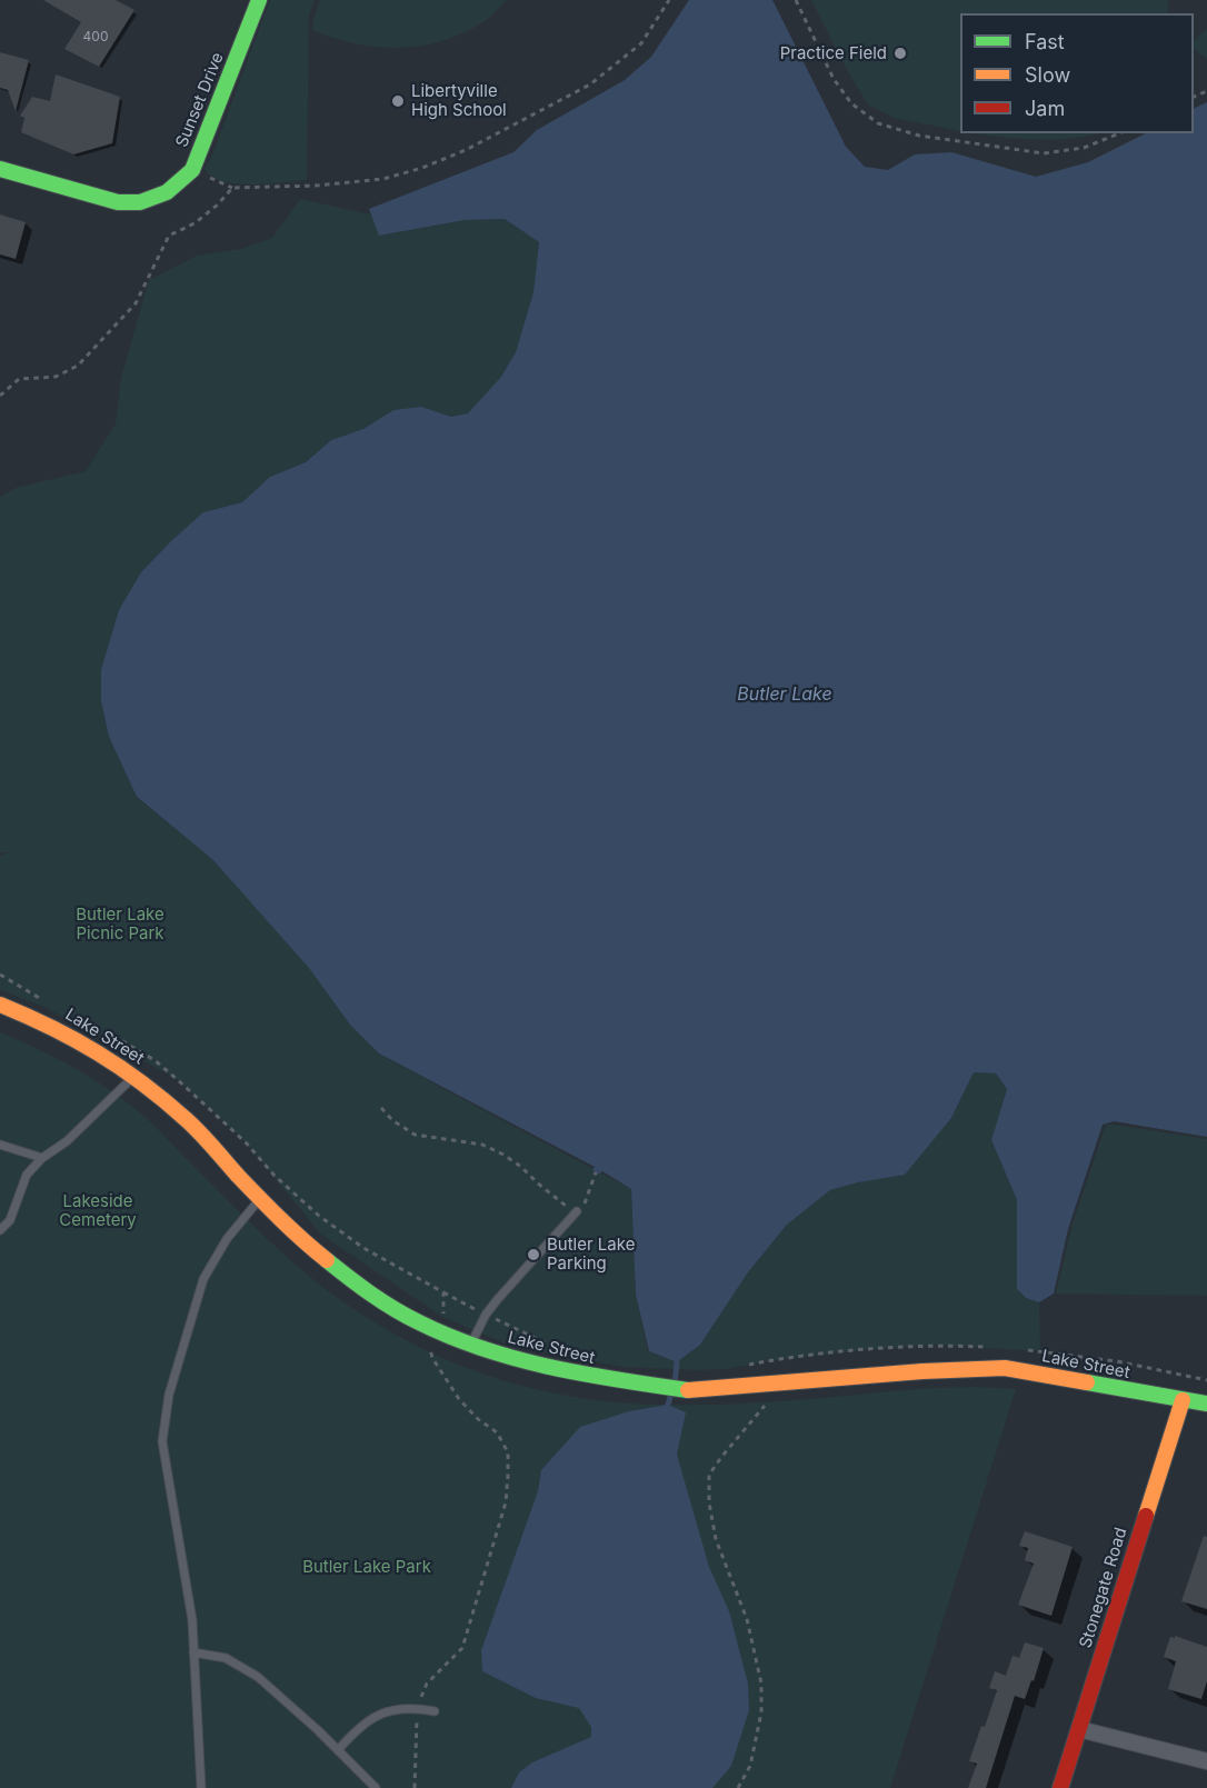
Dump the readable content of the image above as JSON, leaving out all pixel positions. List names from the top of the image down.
{
  "streets": {
    "street": ["Sunset Drive", "Lake Street", "Stonegate Road"]
  },
  "crossings": [
    ["Lake Street", "Stonegate Road"]
  ],
  "water": ["Butler Lake"],
  "parks": ["Butler Lake Picnic Park", "Lakeside Cemetery", "Butler Lake Park"],
  "places": ["Practice Field", "Libertyville High School", "Butler Lake Parking"],
  "house_numbers": ["400"],
  "legend": ["Fast", "Slow", "Jam"]
}
